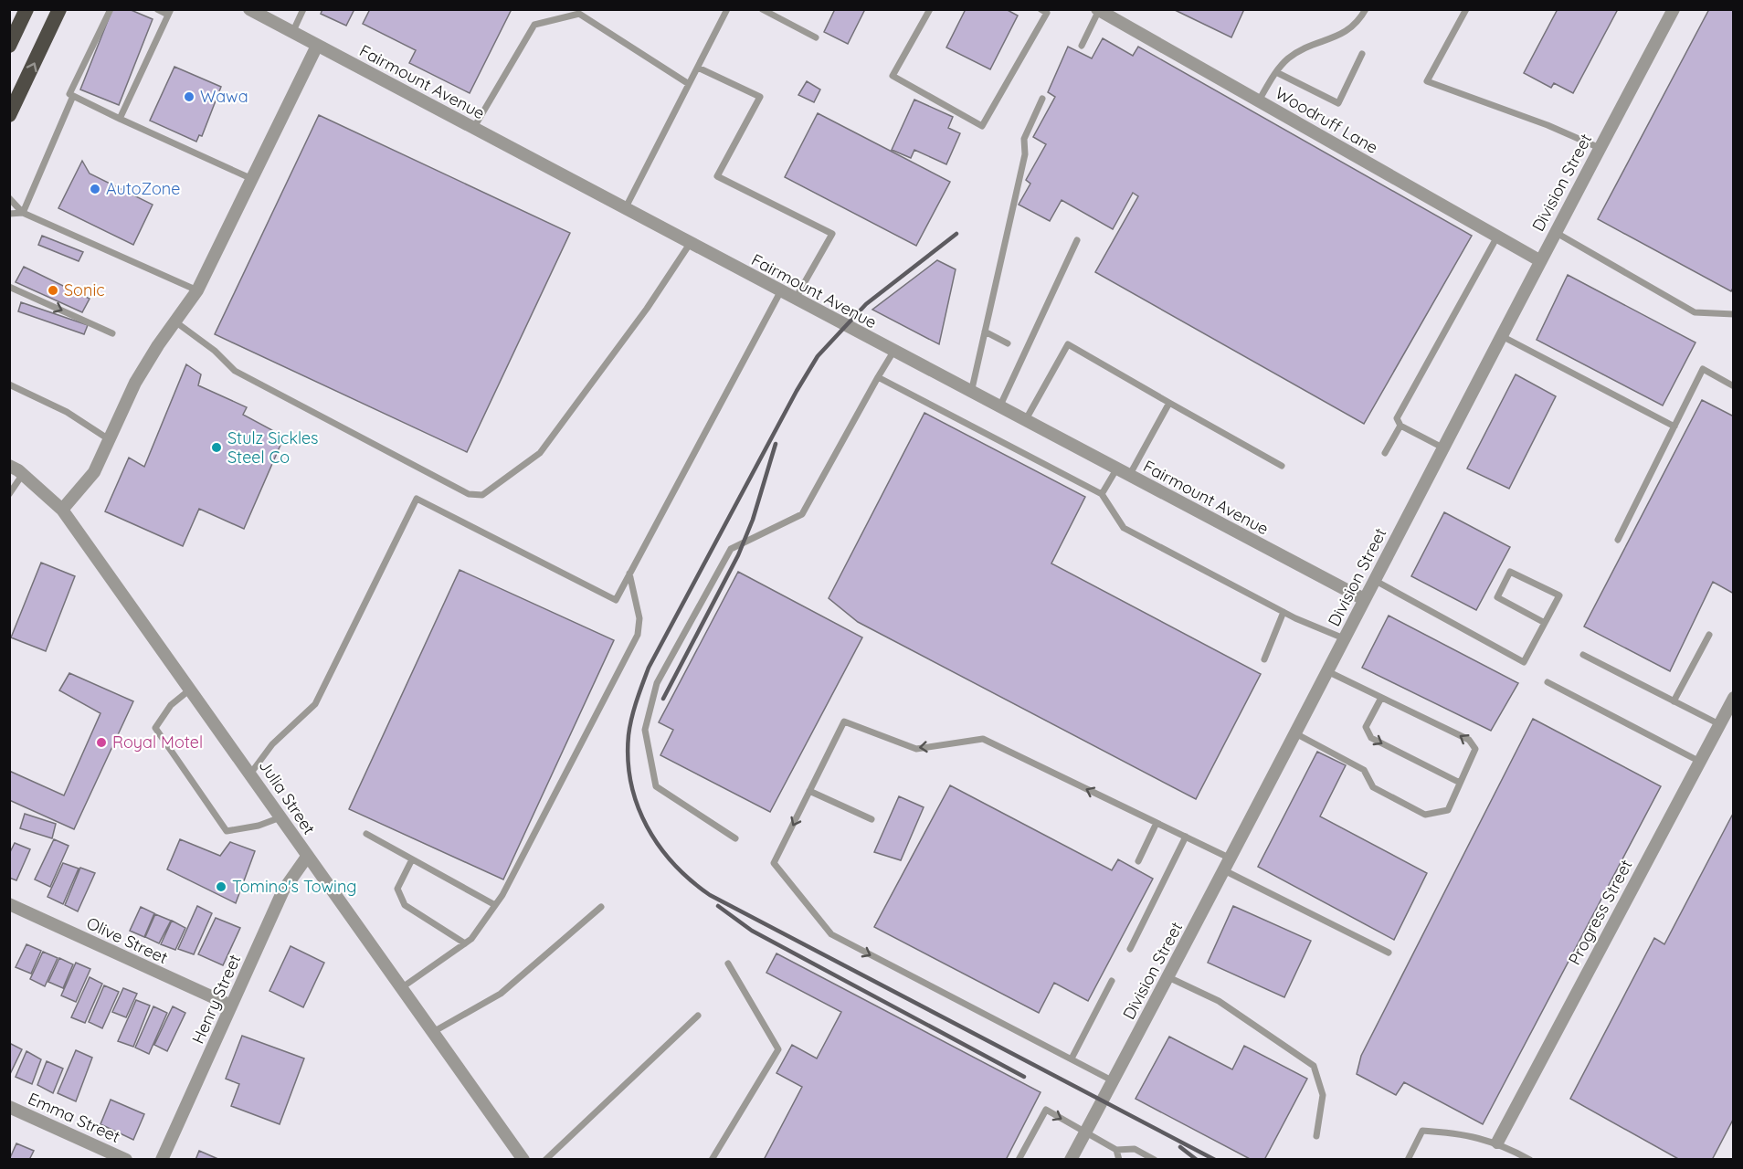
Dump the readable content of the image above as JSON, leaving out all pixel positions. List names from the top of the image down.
{
  "streets": {
    "street": [
      "Fairmount Avenue",
      "Woodruff Lane",
      "Division Street",
      "Julia Street",
      "Progress Street",
      "Olive Street",
      "Henry Street",
      "Emma Street"
    ]
  },
  "crossings": [
    ["Fairmount Avenue", "Division Street"],
    ["Woodruff Lane", "Division Street"],
    ["Julia Street", "Henry Street"],
    ["Olive Street", "Henry Street"]
  ],
  "places": [
    "Wawa",
    "AutoZone",
    "Sonic",
    "Stulz Sickles Steel Co",
    "Royal Motel",
    "Tomino's Towing"
  ]
}
